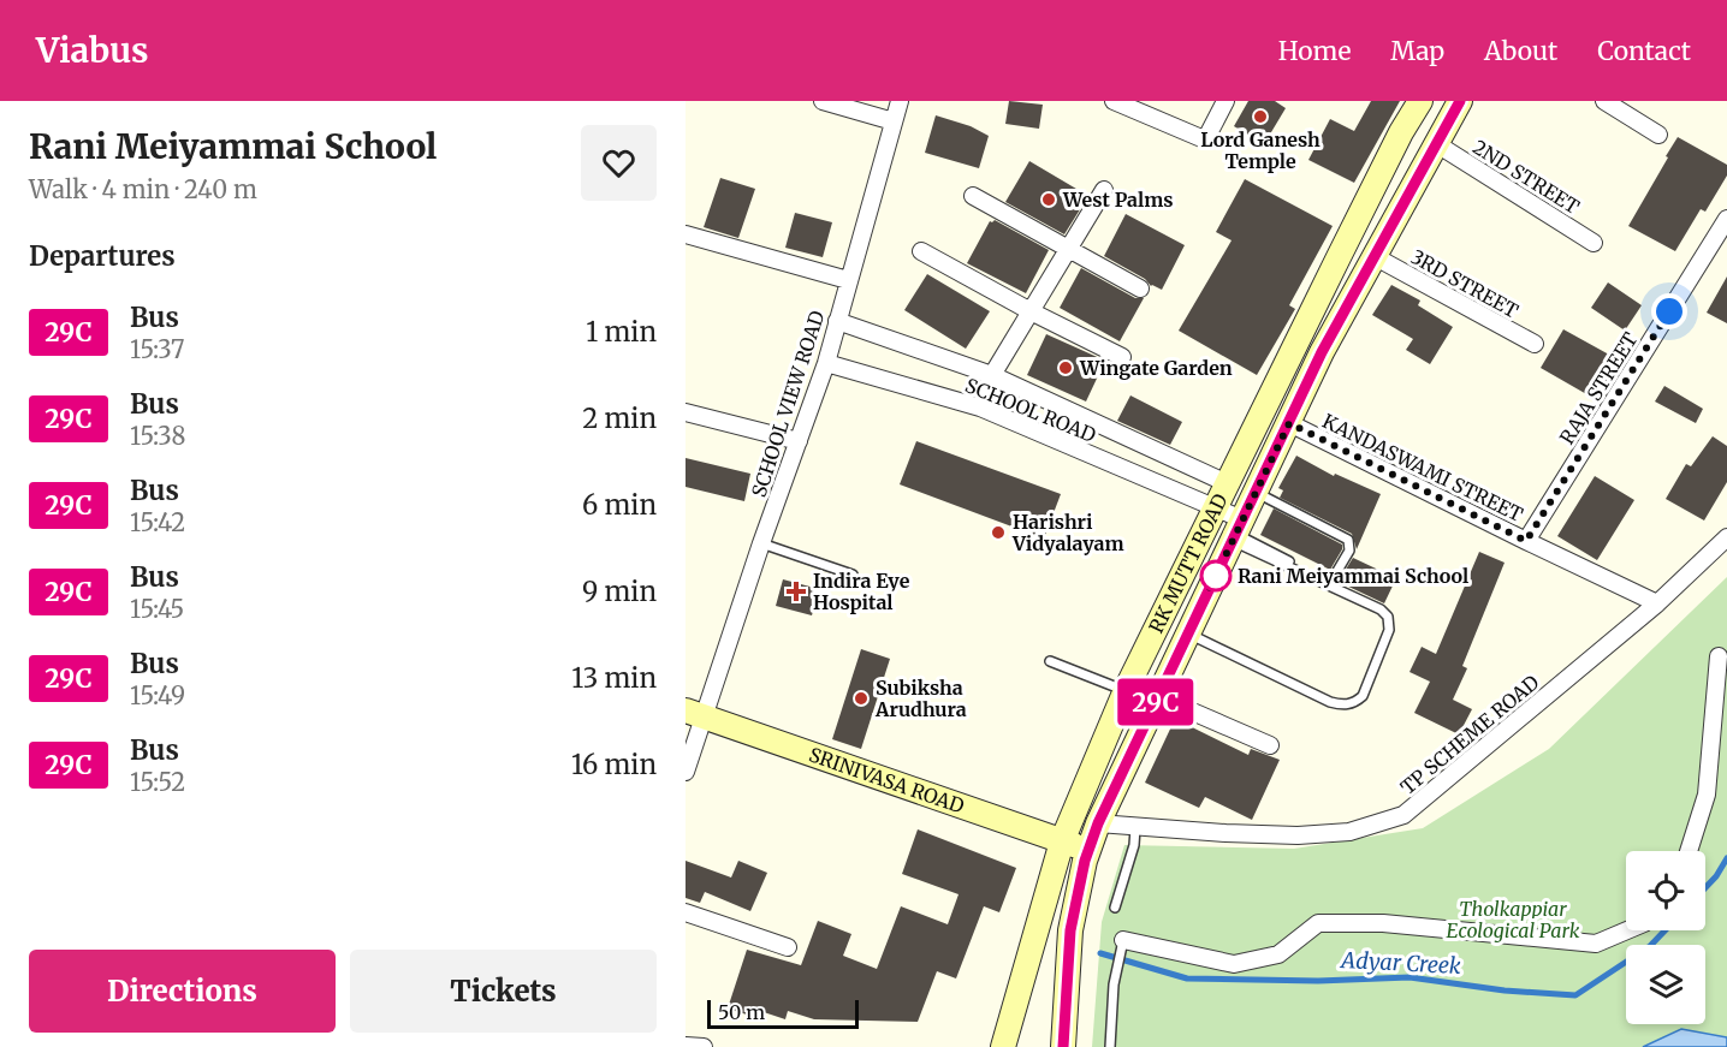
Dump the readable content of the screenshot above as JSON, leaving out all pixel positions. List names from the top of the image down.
{
  "streets": {
    "main road": ["RK MUTT ROAD", "SRINIVASA ROAD"],
    "street": [
      "2ND STREET",
      "3RD STREET",
      "RAJA STREET",
      "SCHOOL VIEW ROAD",
      "SCHOOL ROAD",
      "KANDASWAMI STREET",
      "TP SCHEME ROAD"
    ]
  },
  "crossings": [
    ["2ND STREET", "RK MUTT ROAD"],
    ["3RD STREET", "RK MUTT ROAD"],
    ["RAJA STREET", "KANDASWAMI STREET"],
    ["SCHOOL VIEW ROAD", "SCHOOL ROAD"],
    ["SCHOOL VIEW ROAD", "SRINIVASA ROAD"],
    ["SCHOOL ROAD", "RK MUTT ROAD"],
    ["KANDASWAMI STREET", "RK MUTT ROAD"],
    ["KANDASWAMI STREET", "TP SCHEME ROAD"],
    ["RK MUTT ROAD", "TP SCHEME ROAD"],
    ["RK MUTT ROAD", "SRINIVASA ROAD"]
  ],
  "water": ["Adyar Creek"],
  "parks": ["Tholkappiar Ecological Park"],
  "places": {
    "other": [
      "Lord Ganesh Temple",
      "West Palms",
      "Wingate Garden",
      "Harishri Vidyalayam",
      "Rani Meiyammai School",
      "Subiksha Arudhura"
    ],
    "health": ["Indira Eye Hospital"]
  },
  "lines": ["bus line 29C"],
  "scale_bar": "50 m",
  "page": {
    "header": "Viabus",
    "nav": [
      "Home",
      "Map",
      "About",
      "Contact"
    ],
    "heading": [
      ["Rani Meiyammai School", "Walk · 4 min · 240 m"],
      "Departures"
    ],
    "on_map": "29C",
    "list": [
      {
        "mark": "29C",
        "name": "Bus",
        "note": "15:37",
        "value": "1 min"
      },
      {
        "mark": "29C",
        "name": "Bus",
        "note": "15:38",
        "value": "2 min"
      },
      {
        "mark": "29C",
        "name": "Bus",
        "note": "15:42",
        "value": "6 min"
      },
      {
        "mark": "29C",
        "name": "Bus",
        "note": "15:45",
        "value": "9 min"
      },
      {
        "mark": "29C",
        "name": "Bus",
        "note": "15:49",
        "value": "13 min"
      },
      {
        "mark": "29C",
        "name": "Bus",
        "note": "15:52",
        "value": "16 min"
      }
    ],
    "buttons": ["Directions", "Tickets"],
    "scale": "50 m"
  }
}
